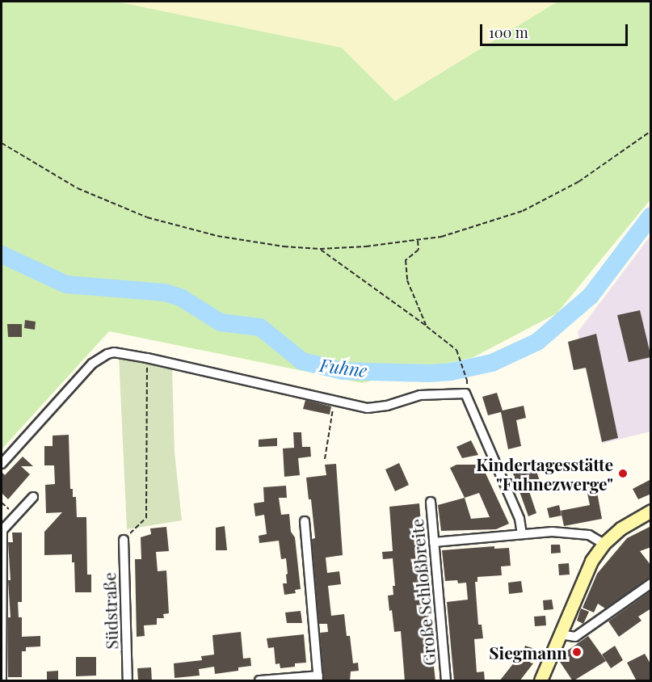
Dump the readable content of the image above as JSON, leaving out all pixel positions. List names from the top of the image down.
{
  "streets": {
    "street": ["Große Schloßbreite", "Südstraße"]
  },
  "water": ["Fuhne"],
  "places": ["Kindertagesstätte \"Fuhnezwerge\"", "Siegmann"],
  "scale_bar": "100 m"
}
